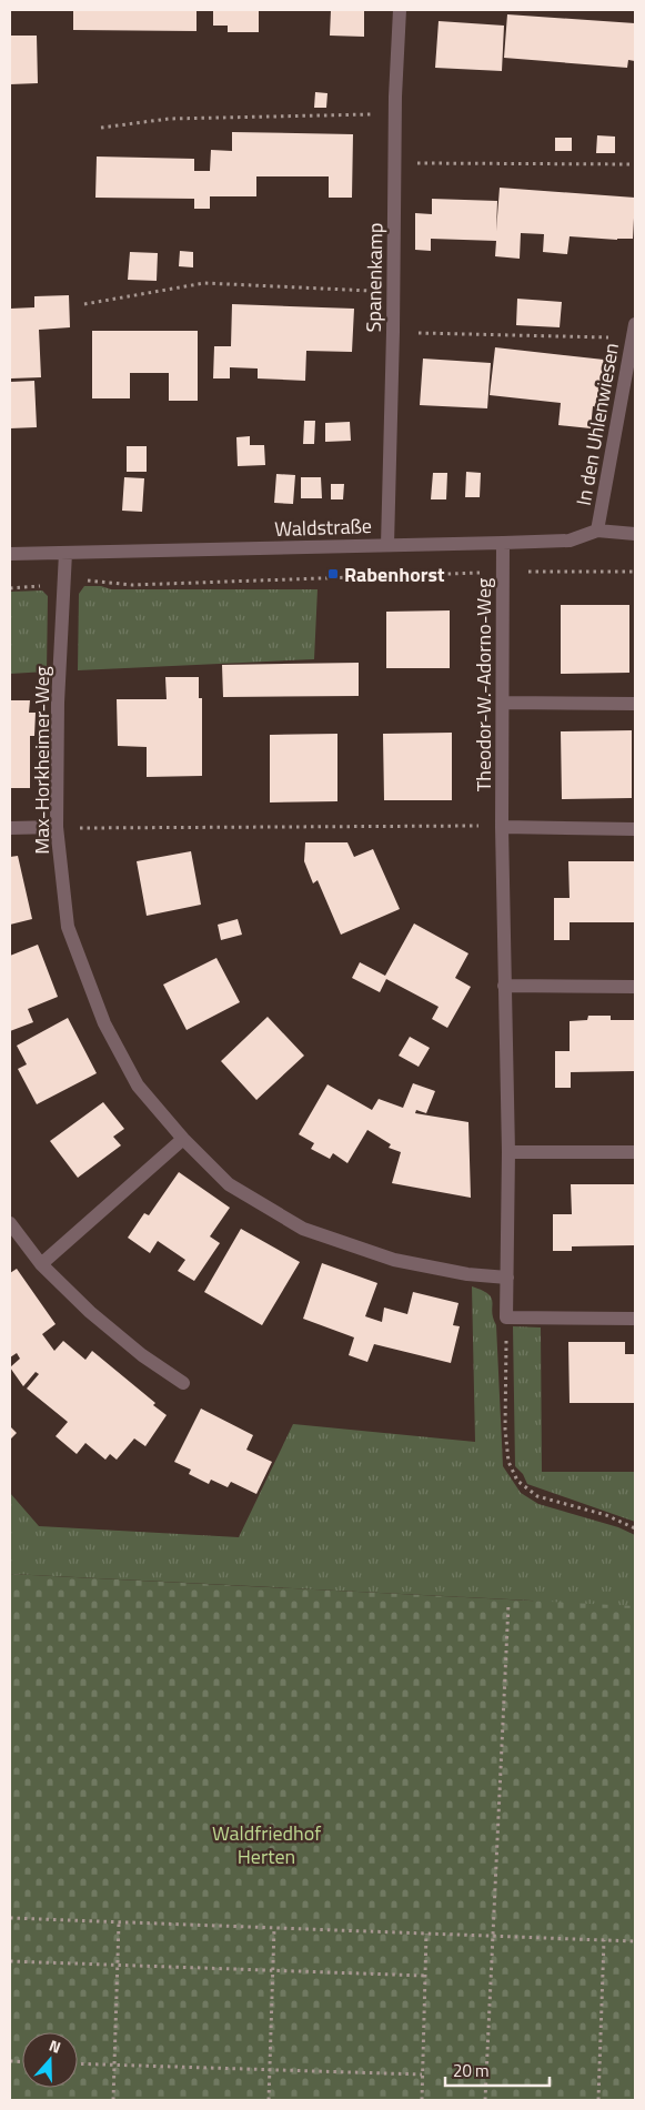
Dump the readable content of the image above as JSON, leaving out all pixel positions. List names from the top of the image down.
{
  "streets": {
    "street": [
      "Spanenkamp",
      "In den Uhlenwiesen",
      "Waldstraße",
      "Theodor-W.-Adorno-Weg",
      "Max-Horkheimer-Weg"
    ]
  },
  "crossings": [
    ["Spanenkamp", "Waldstraße"],
    ["In den Uhlenwiesen", "Waldstraße"],
    ["Waldstraße", "Theodor-W.-Adorno-Weg"],
    ["Waldstraße", "Max-Horkheimer-Weg"],
    ["Theodor-W.-Adorno-Weg", "Max-Horkheimer-Weg"]
  ],
  "parks": ["Waldfriedhof Herten"],
  "places": {
    "transit": ["Rabenhorst"]
  },
  "scale_bar": "20 m",
  "north": "top"
}
